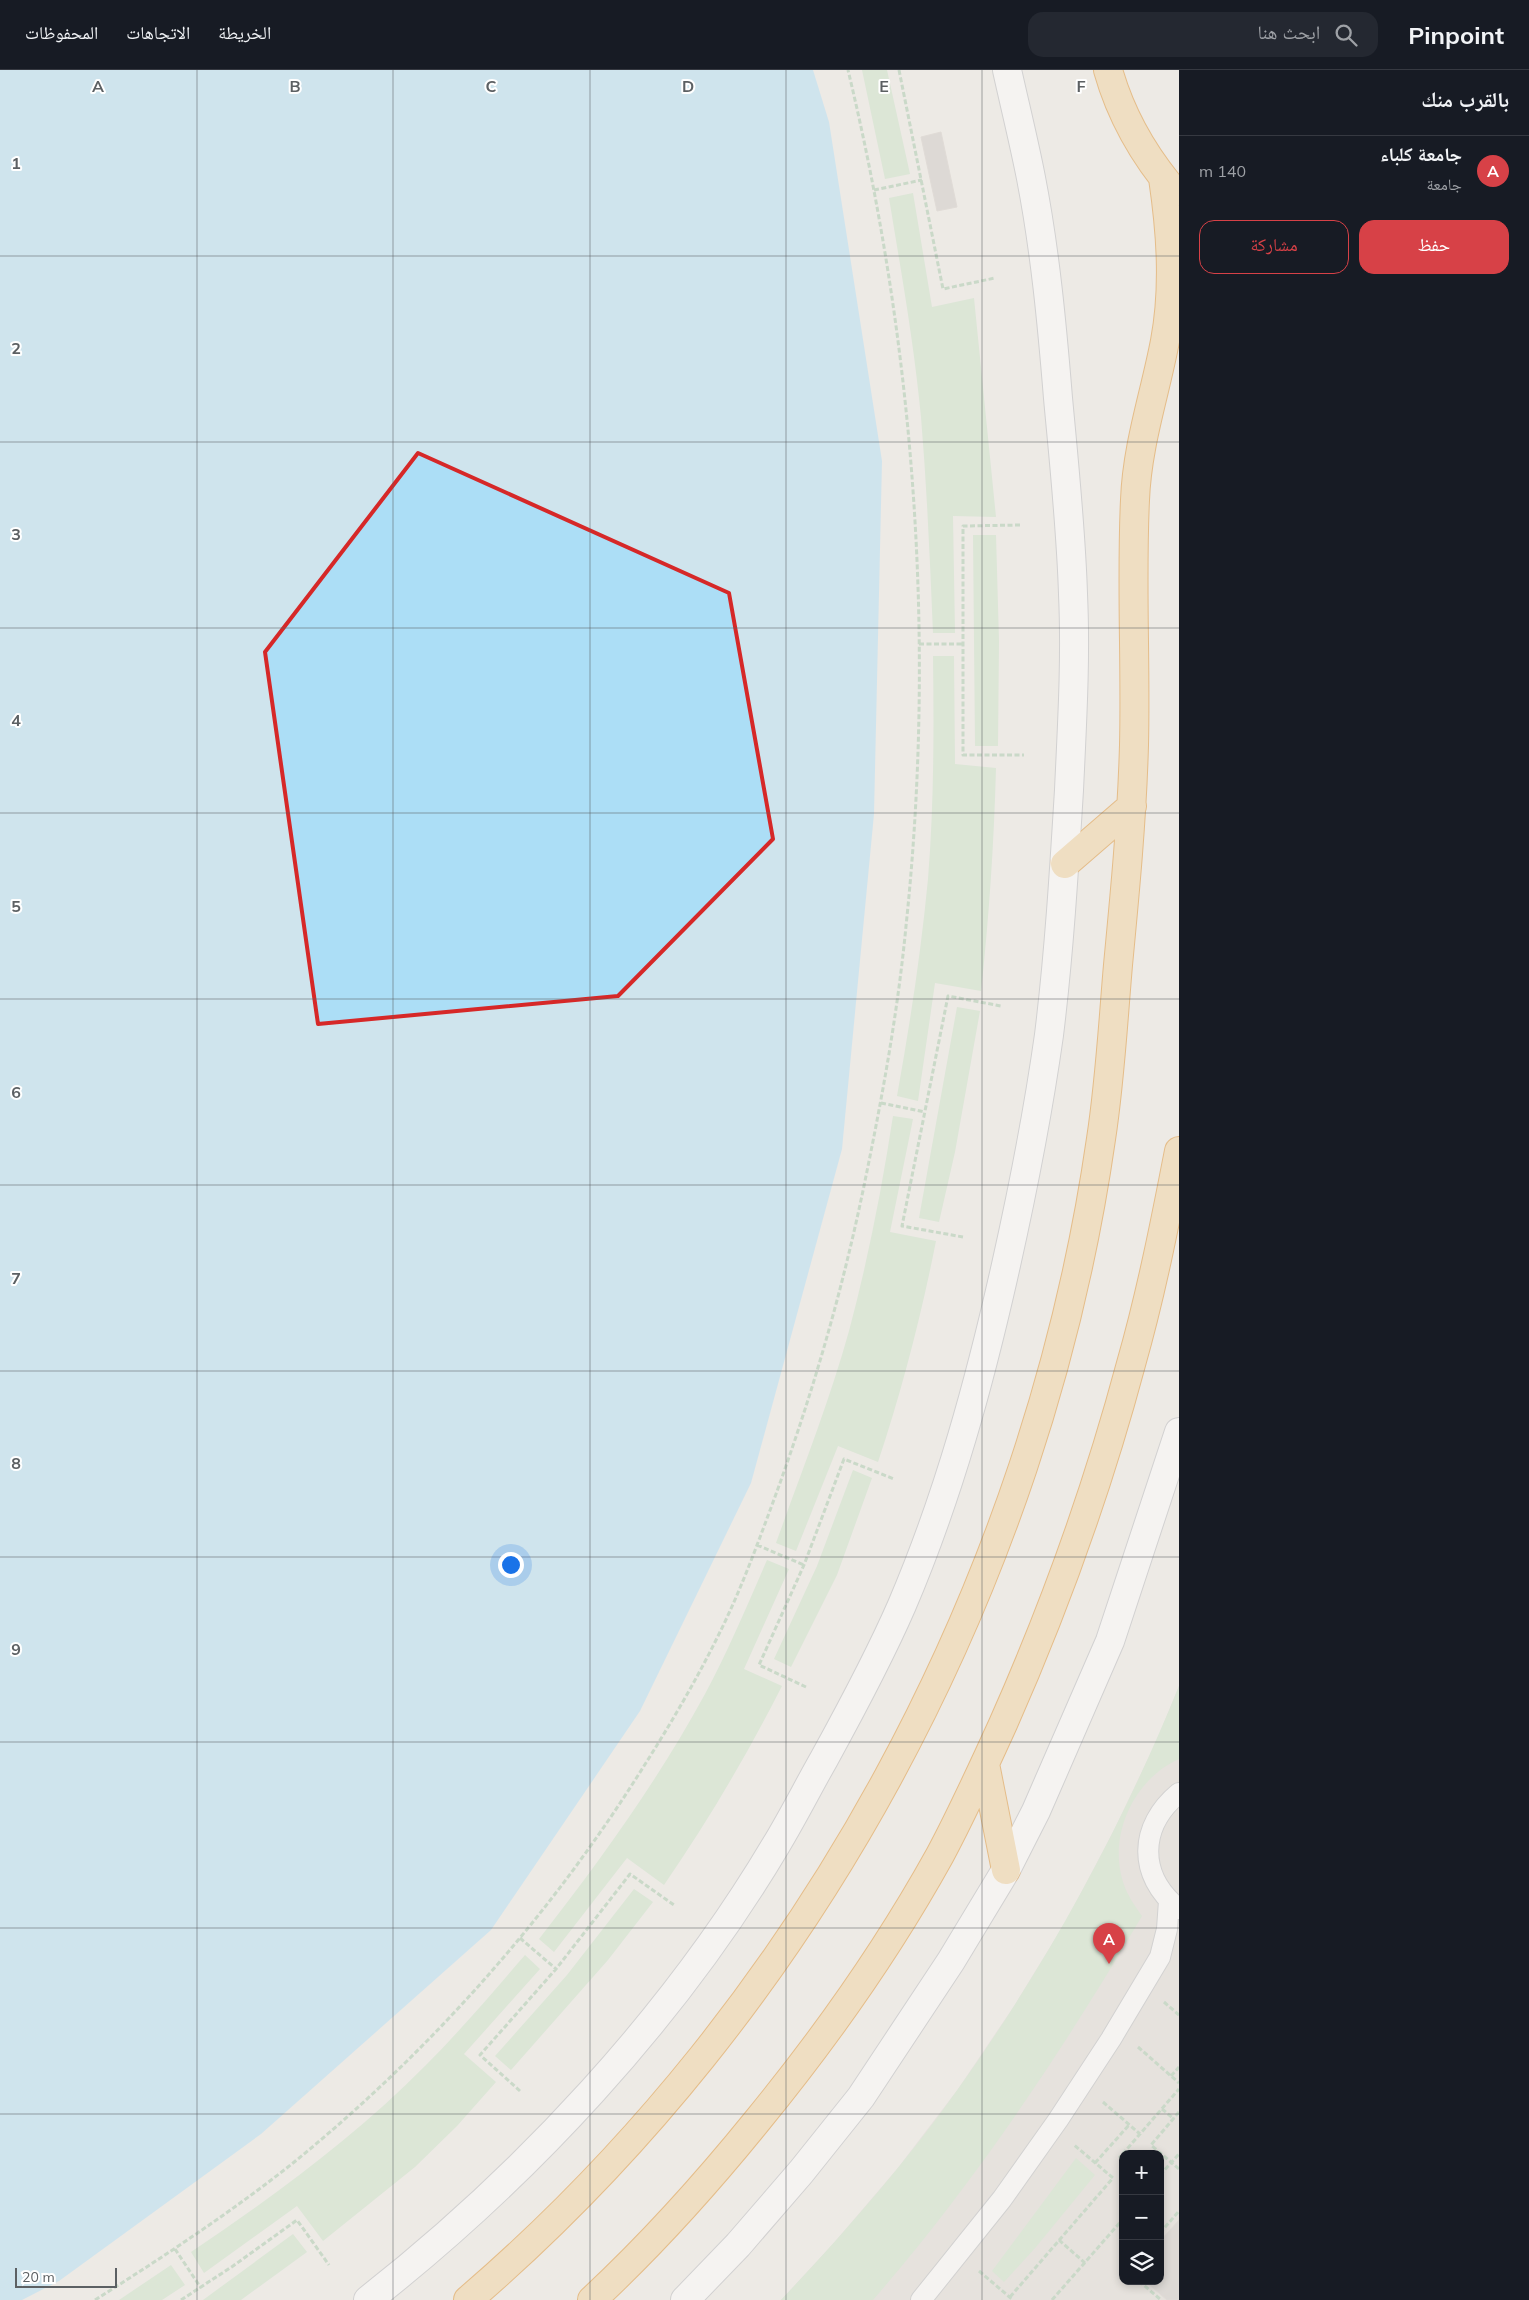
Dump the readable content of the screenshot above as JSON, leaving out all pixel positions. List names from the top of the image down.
{
  "scale_bar": "20 m",
  "page": {
    "header": "Pinpoint",
    "search": "ابحث هنا",
    "nav": ["الخريطة", "الاتجاهات", "المحفوظات"],
    "heading": "بالقرب منك",
    "list": [
      {
        "mark": "A",
        "name": "جامعة كلباء",
        "note": "جامعة",
        "value": "140 m"
      }
    ],
    "buttons": ["حفظ", "مشاركة"],
    "pins": "A",
    "map_buttons": ["+", "−"],
    "scale": "20 m"
  },
  "grid": {
    "columns": [
      "A",
      "B",
      "C",
      "D",
      "E",
      "F"
    ],
    "rows": [
      "1",
      "2",
      "3",
      "4",
      "5",
      "6",
      "7",
      "8",
      "9"
    ]
  }
}
